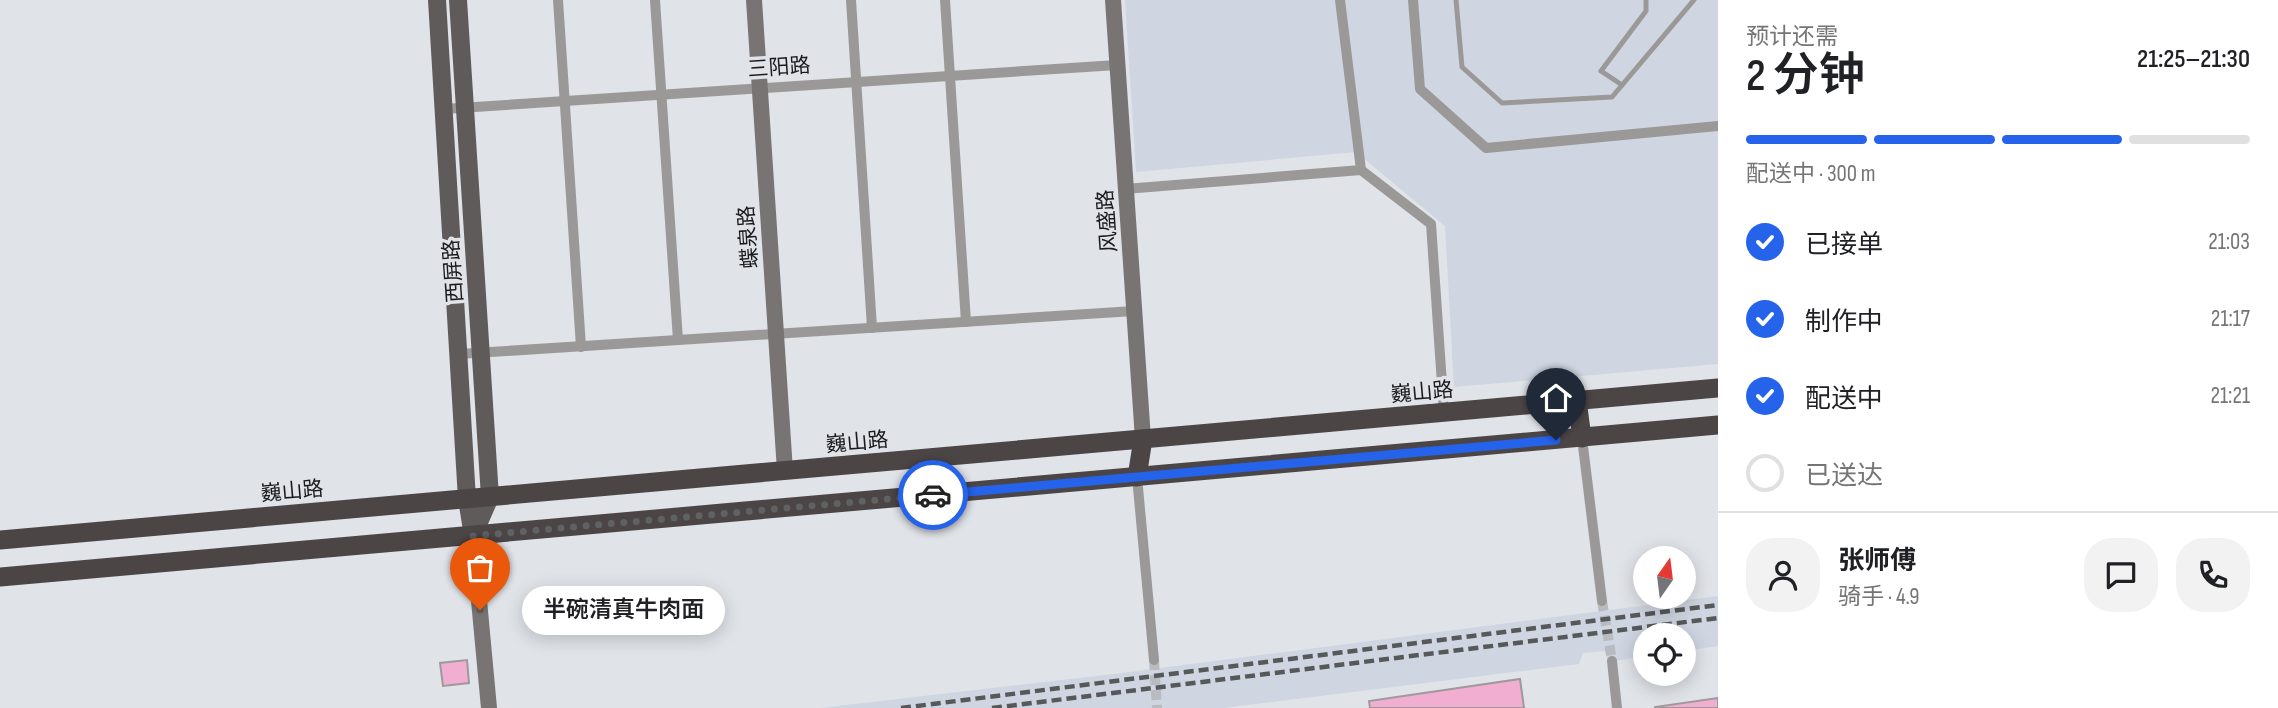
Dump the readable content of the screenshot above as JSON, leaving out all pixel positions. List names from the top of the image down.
{
  "streets": {
    "highway": ["巍山路"],
    "main road": ["西屏路"],
    "street": ["三阳路", "风盛路", "蝶泉路"]
  },
  "crossings": [
    ["三阳路", "风盛路"],
    ["三阳路", "蝶泉路"],
    ["三阳路", "西屏路"],
    ["风盛路", "巍山路"],
    ["蝶泉路", "巍山路"],
    ["西屏路", "巍山路"]
  ],
  "places": ["半碗清真牛肉面"],
  "north": "top",
  "page": {
    "heading": ["2 分钟", "预计还需", "21:25–21:30"],
    "panel": ["张师傅", "骑手 · 4.9"],
    "bar": "配送中 · 300 m",
    "list": [
      ["已接单", "21:03"],
      ["制作中", "21:17"],
      ["配送中", "21:21"],
      "已送达"
    ],
    "bubble": "半碗清真牛肉面"
  }
}
